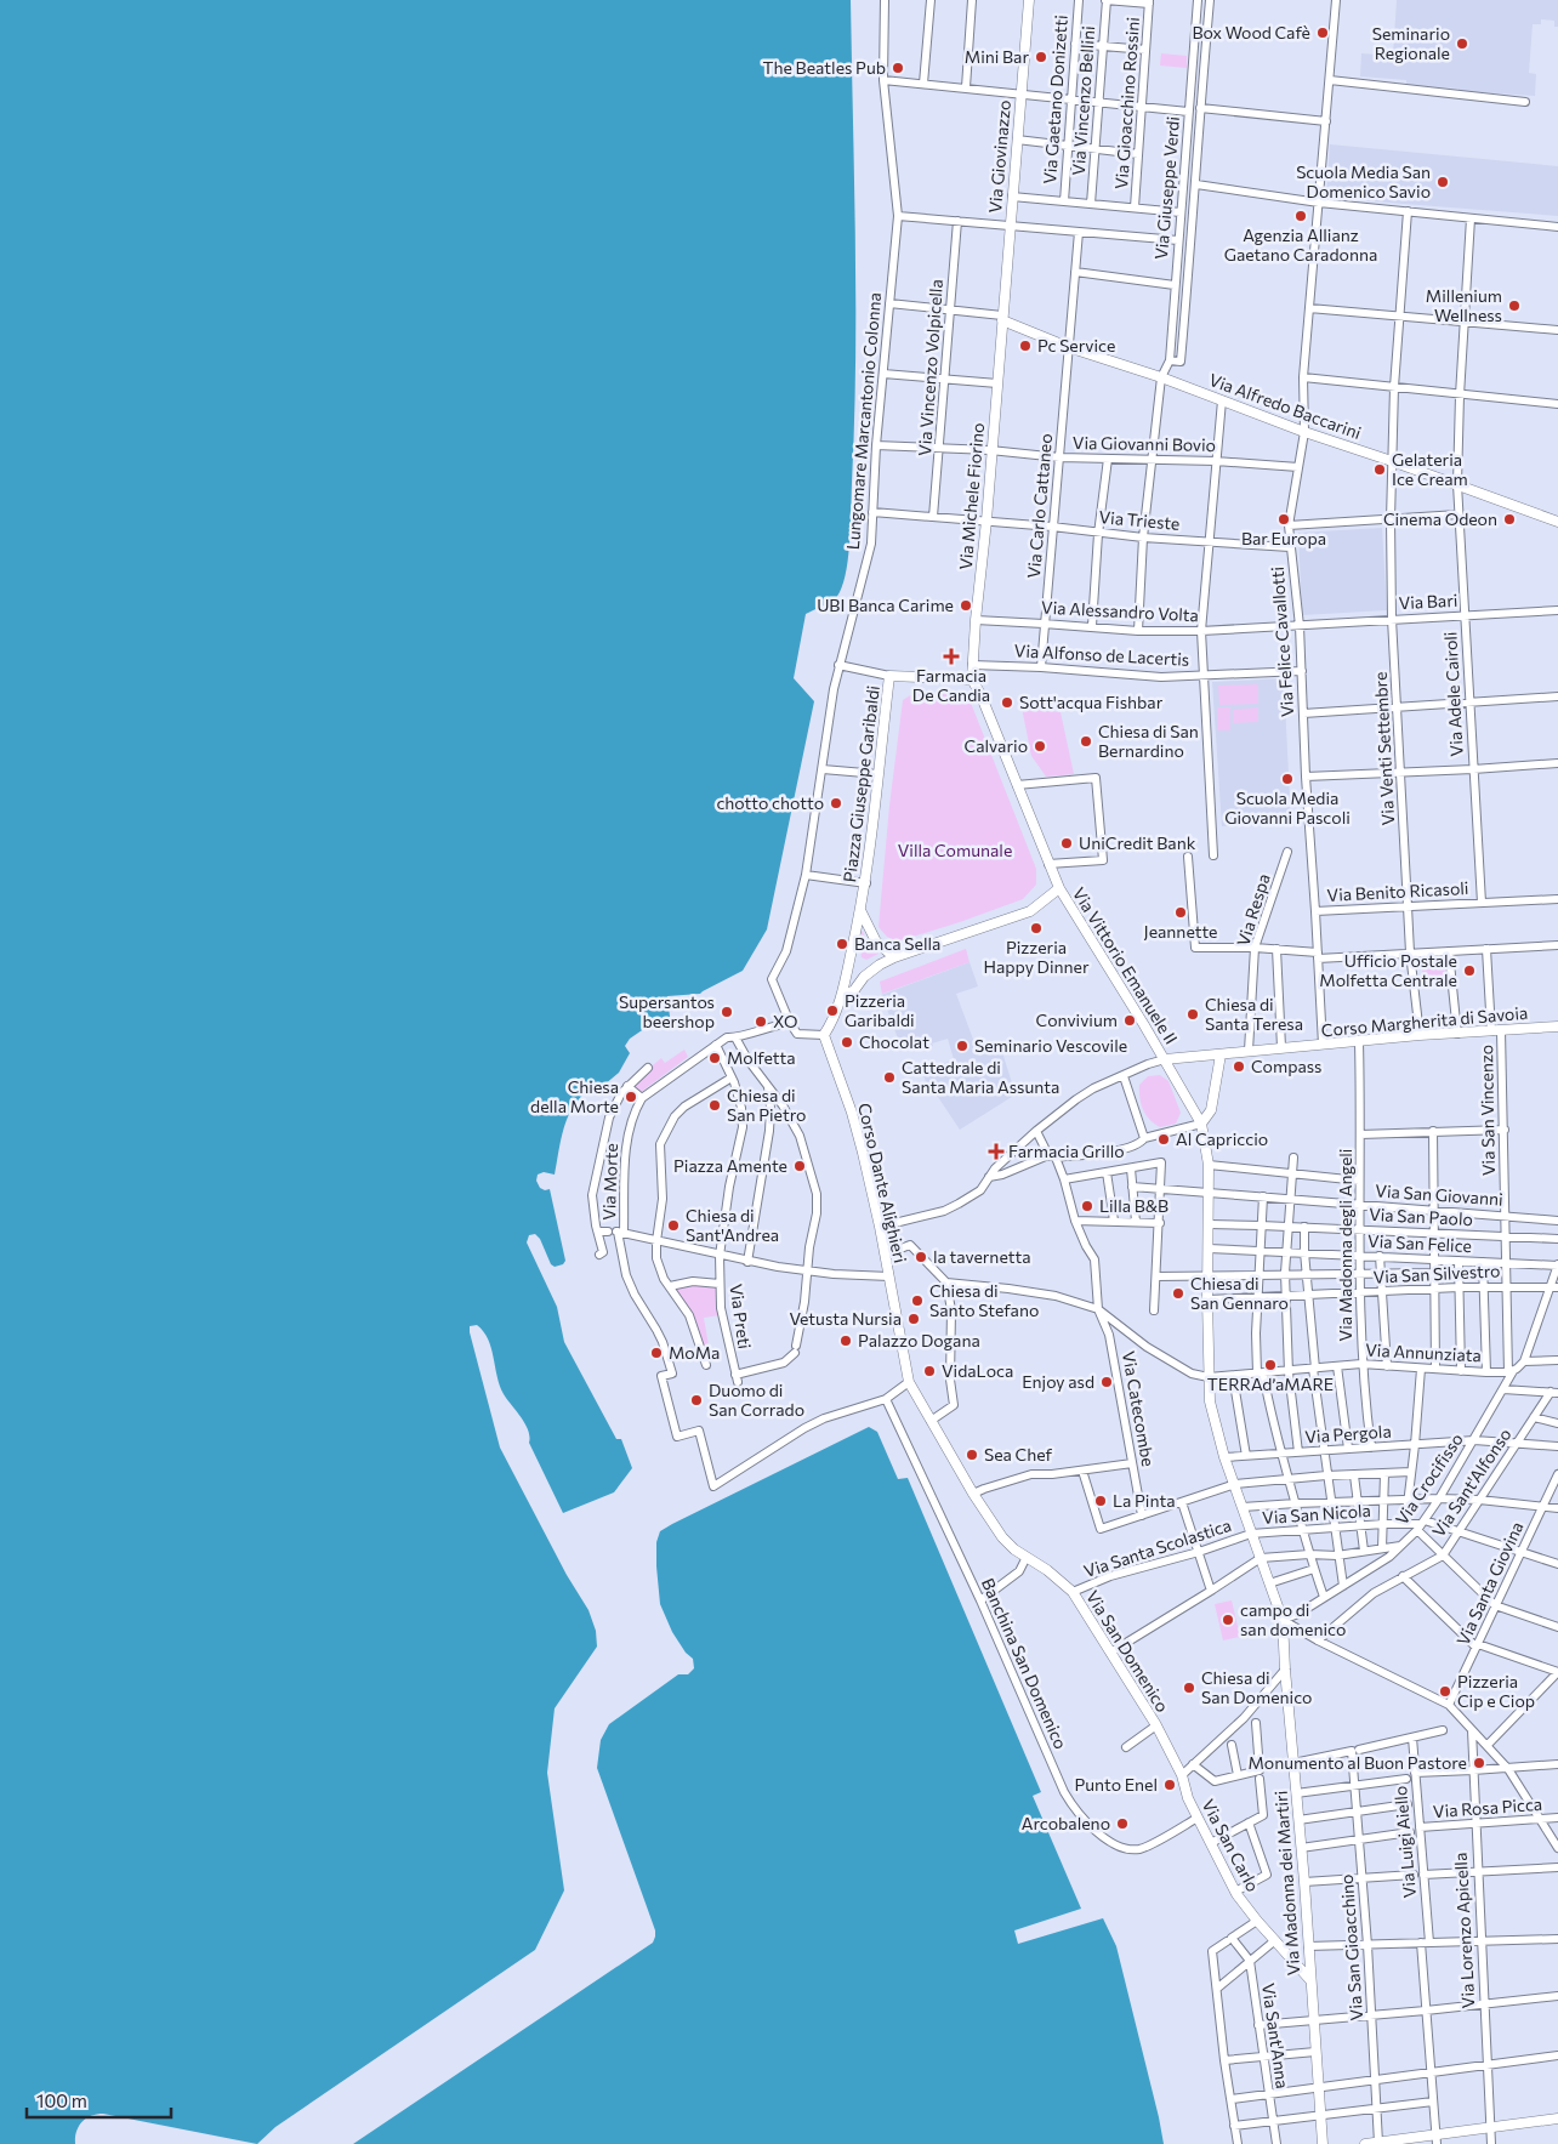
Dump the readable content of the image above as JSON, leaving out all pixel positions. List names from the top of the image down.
{
  "streets": {
    "street": [
      "Via Gaetano Donizetti",
      "Via Vincenzo Bellini",
      "Via Gioacchino Rossini",
      "Via Giovinazzo",
      "Via Giuseppe Verdi",
      "Via Vincenzo Volpicella",
      "Via Alfredo Baccarini",
      "Lungomare Marcantonio Colonna",
      "Via Giovanni Bovio",
      "Via Michele Fiorino",
      "Via Carlo Cattaneo",
      "Via Trieste",
      "Via Bari",
      "Via Alessandro Volta",
      "Via Felice Cavallotti",
      "Via Alfonso de Lacertis",
      "Via Adele Cairoli",
      "Via Venti Settembre",
      "Piazza Giuseppe Garibaldi",
      "Via Benito Ricasoli",
      "Via Respa",
      "Via Vittorio Emanuele II",
      "Corso Margherita di Savoia",
      "Via San Vincenzo",
      "Via Morte",
      "Corso Dante Alighieri",
      "Via San Giovanni",
      "Via San Paolo",
      "Via San Felice",
      "Via Madonna degli Angeli",
      "Via San Silvestro",
      "Via Preti",
      "Via Annunziata",
      "Via Catecombe",
      "Via Pergola",
      "Via Crocifisso",
      "Via Sant'Alfonso",
      "Via San Nicola",
      "Via Santa Scolastica",
      "Via Santa Giovina",
      "Via San Domenico",
      "Banchina San Domenico",
      "Via Rosa Picca",
      "Via Luigi Aiello",
      "Via San Carlo",
      "Via Madonna dei Martiri",
      "Via Lorenzo Apicella",
      "Via San Gioacchino",
      "Via Sant'Anna"
    ]
  },
  "crossings": [
    ["Via Giovinazzo", "Via Alfredo Baccarini"],
    ["Via Giovinazzo", "Via Michele Fiorino"],
    ["Via Giuseppe Verdi", "Via Alfredo Baccarini"],
    ["Via Giuseppe Verdi", "Via Giovanni Bovio"],
    ["Via Giuseppe Verdi", "Via Trieste"],
    ["Via Giuseppe Verdi", "Via Alessandro Volta"],
    ["Via Vincenzo Volpicella", "Via Giovanni Bovio"],
    ["Via Vincenzo Volpicella", "Via Trieste"],
    ["Via Alfredo Baccarini", "Via Michele Fiorino"],
    ["Via Alfredo Baccarini", "Via Carlo Cattaneo"],
    ["Via Alfredo Baccarini", "Via Felice Cavallotti"],
    ["Via Alfredo Baccarini", "Via Adele Cairoli"],
    ["Via Alfredo Baccarini", "Via Venti Settembre"],
    ["Lungomare Marcantonio Colonna", "Via Giovanni Bovio"],
    ["Lungomare Marcantonio Colonna", "Via Trieste"],
    ["Via Giovanni Bovio", "Via Michele Fiorino"],
    ["Via Giovanni Bovio", "Via Carlo Cattaneo"],
    ["Via Giovanni Bovio", "Via Felice Cavallotti"],
    ["Via Michele Fiorino", "Via Trieste"],
    ["Via Michele Fiorino", "Via Alessandro Volta"],
    ["Via Michele Fiorino", "Via Alfonso de Lacertis"],
    ["Via Michele Fiorino", "Piazza Giuseppe Garibaldi"],
    ["Via Carlo Cattaneo", "Via Trieste"],
    ["Via Carlo Cattaneo", "Via Alessandro Volta"],
    ["Via Carlo Cattaneo", "Via Alfonso de Lacertis"],
    ["Via Trieste", "Via Felice Cavallotti"],
    ["Via Bari", "Via Alessandro Volta"],
    ["Via Bari", "Via Felice Cavallotti"],
    ["Via Bari", "Via Adele Cairoli"],
    ["Via Bari", "Via Venti Settembre"],
    ["Via Alessandro Volta", "Via Felice Cavallotti"],
    ["Via Felice Cavallotti", "Via Alfonso de Lacertis"],
    ["Via Felice Cavallotti", "Via Benito Ricasoli"],
    ["Via Felice Cavallotti", "Corso Margherita di Savoia"],
    ["Via Adele Cairoli", "Via Benito Ricasoli"],
    ["Via Venti Settembre", "Via Benito Ricasoli"],
    ["Via Venti Settembre", "Corso Margherita di Savoia"],
    ["Via Respa", "Corso Margherita di Savoia"],
    ["Via Vittorio Emanuele II", "Corso Margherita di Savoia"],
    ["Via Vittorio Emanuele II", "Via Madonna dei Martiri"],
    ["Corso Margherita di Savoia", "Via San Vincenzo"],
    ["Corso Margherita di Savoia", "Via Madonna degli Angeli"],
    ["Via San Vincenzo", "Via San Giovanni"],
    ["Via San Vincenzo", "Via San Paolo"],
    ["Via San Vincenzo", "Via San Felice"],
    ["Via San Vincenzo", "Via San Silvestro"],
    ["Via San Vincenzo", "Via Annunziata"],
    ["Via San Vincenzo", "Via Crocifisso"],
    ["Via Morte", "Banchina San Domenico"],
    ["Corso Dante Alighieri", "Via San Domenico"],
    ["Via San Giovanni", "Via Madonna degli Angeli"],
    ["Via San Giovanni", "Via Madonna dei Martiri"],
    ["Via San Paolo", "Via Madonna degli Angeli"],
    ["Via San Paolo", "Via Madonna dei Martiri"],
    ["Via San Felice", "Via Madonna degli Angeli"],
    ["Via San Felice", "Via Madonna dei Martiri"],
    ["Via Madonna degli Angeli", "Via San Silvestro"],
    ["Via Madonna degli Angeli", "Via Annunziata"],
    ["Via Madonna degli Angeli", "Via Pergola"],
    ["Via San Silvestro", "Via Madonna dei Martiri"],
    ["Via Annunziata", "Via Crocifisso"],
    ["Via Annunziata", "Via Madonna dei Martiri"],
    ["Via Pergola", "Via Crocifisso"],
    ["Via Pergola", "Via Sant'Alfonso"],
    ["Via Pergola", "Via Madonna dei Martiri"],
    ["Via Crocifisso", "Via San Nicola"],
    ["Via Crocifisso", "Via Madonna dei Martiri"],
    ["Via Sant'Alfonso", "Via San Nicola"],
    ["Via San Nicola", "Via Santa Scolastica"],
    ["Via San Nicola", "Via Santa Giovina"],
    ["Via San Nicola", "Via Madonna dei Martiri"],
    ["Via Santa Scolastica", "Via San Domenico"],
    ["Via Santa Scolastica", "Via Madonna dei Martiri"],
    ["Via San Domenico", "Via San Carlo"],
    ["Banchina San Domenico", "Via San Carlo"],
    ["Via Rosa Picca", "Via Luigi Aiello"],
    ["Via Rosa Picca", "Via Lorenzo Apicella"],
    ["Via San Carlo", "Via Madonna dei Martiri"]
  ],
  "parks": ["Villa Comunale"],
  "places": {
    "other": [
      "Box Wood Cafè",
      "Seminario Regionale",
      "Mini Bar",
      "The Beatles Pub",
      "Scuola Media San Domenico Savio",
      "Agenzia Allianz Gaetano Caradonna",
      "Millenium Wellness",
      "Pc Service",
      "Gelateria Ice Cream",
      "Bar Europa",
      "Cinema Odeon",
      "UBI Banca Carime",
      "Sott'acqua Fishbar",
      "Chiesa di San Bernardino",
      "Calvario",
      "Scuola Media Giovanni Pascoli",
      "chotto chotto",
      "UniCredit Bank",
      "Jeannette",
      "Pizzeria Happy Dinner",
      "Banca Sella",
      "Ufficio Postale Molfetta Centrale",
      "Pizzeria Garibaldi",
      "Supersantos beershop",
      "Chiesa di Santa Teresa",
      "Convivium",
      "XO",
      "Chocolat",
      "Seminario Vescovile",
      "Molfetta",
      "Compass",
      "Cattedrale di Santa Maria Assunta",
      "Chiesa della Morte",
      "Chiesa di San Pietro",
      "Al Capriccio",
      "Piazza Amente",
      "Lilla B&B",
      "Chiesa di Sant'Andrea",
      "la tavernetta",
      "Chiesa di San Gennaro",
      "Chiesa di Santo Stefano",
      "Vetusta Nursia",
      "Palazzo Dogana",
      "MoMa",
      "TERRAd’aMARE",
      "VidaLoca",
      "Enjoy asd",
      "Duomo di San Corrado",
      "Sea Chef",
      "La Pinta",
      "campo di san domenico",
      "Chiesa di San Domenico",
      "Pizzeria Cip e Ciop",
      "Monumento al Buon Pastore",
      "Punto Enel",
      "Arcobaleno"
    ],
    "health": ["Farmacia De Candia", "Farmacia Grillo"]
  },
  "scale_bar": "100 m"
}
